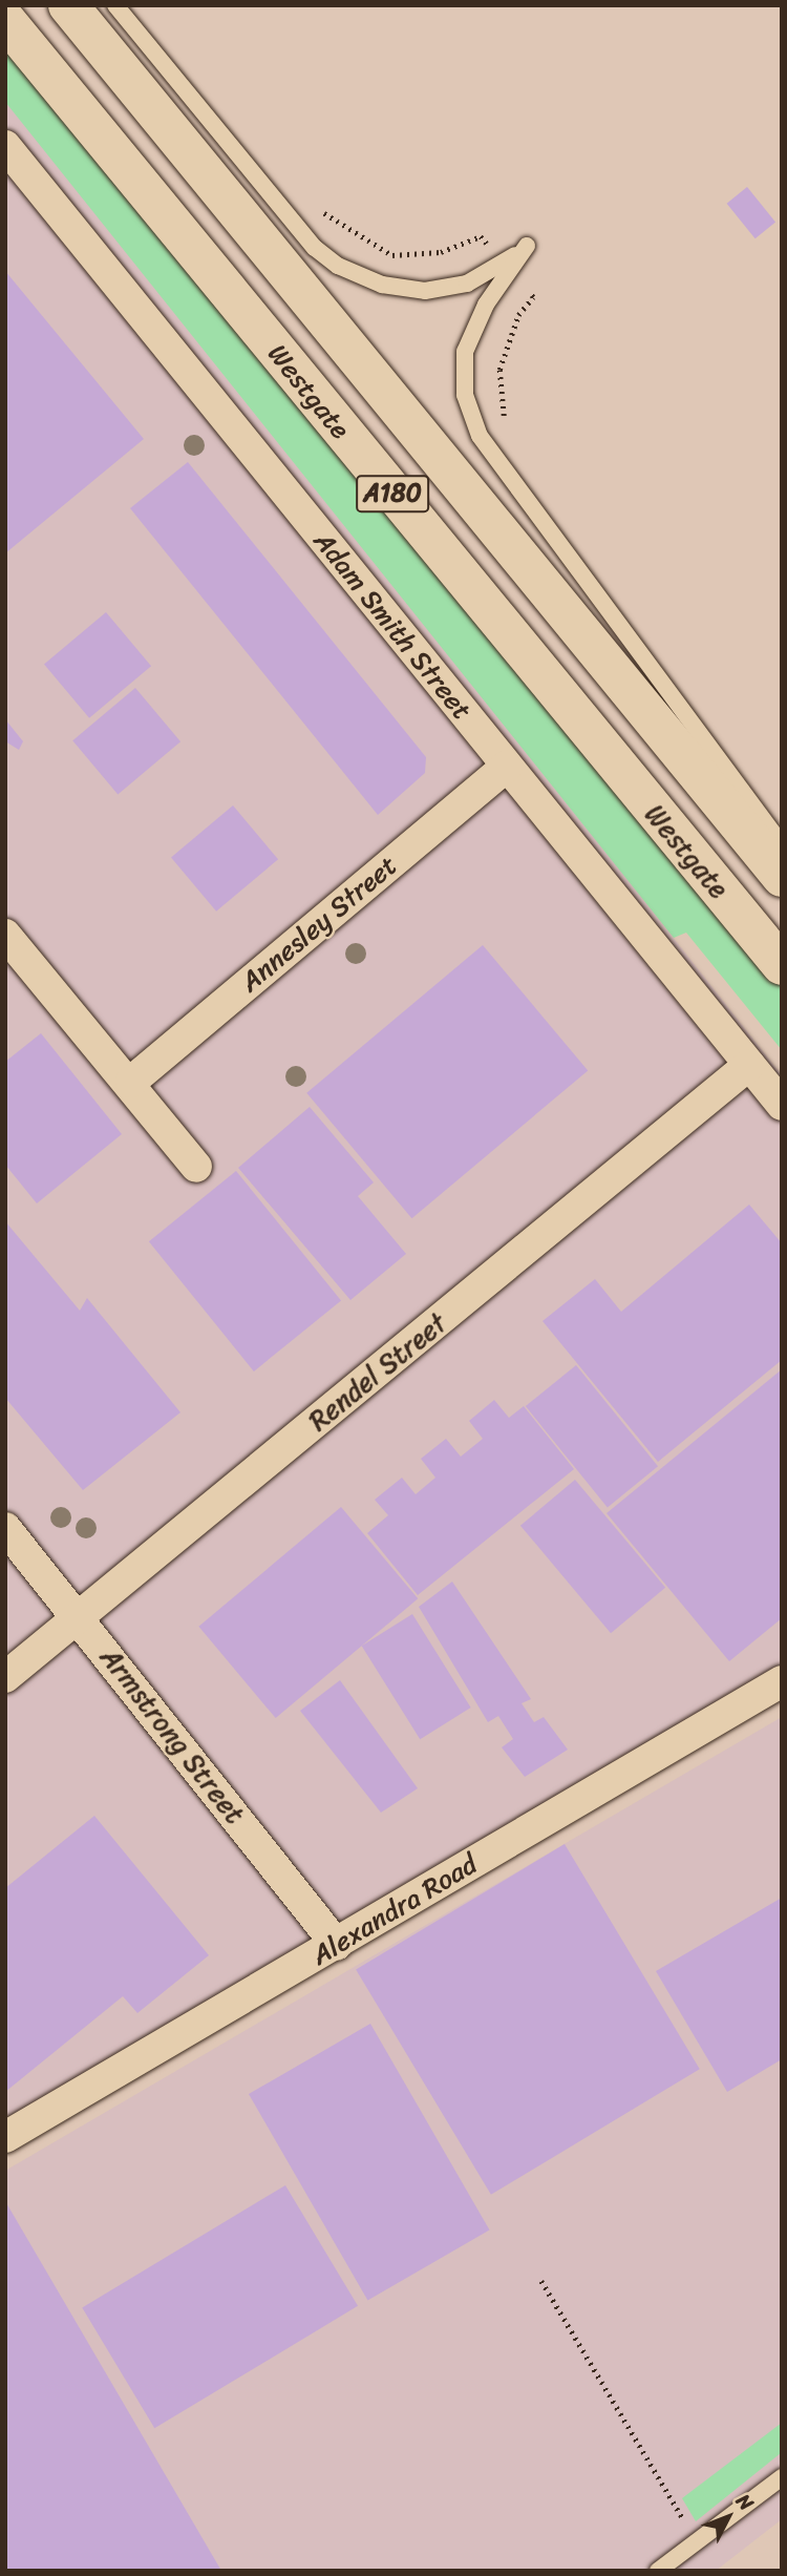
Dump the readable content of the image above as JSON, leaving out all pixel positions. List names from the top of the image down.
{
  "streets": {
    "highway": ["Westgate", "A180"],
    "street": [
      "Adam Smith Street",
      "Annesley Street",
      "Rendel Street",
      "Armstrong Street",
      "Alexandra Road"
    ]
  },
  "crossings": [
    ["Adam Smith Street", "Annesley Street"],
    ["Adam Smith Street", "Rendel Street"],
    ["Rendel Street", "Armstrong Street"],
    ["Armstrong Street", "Alexandra Road"]
  ],
  "north": "top right"
}
